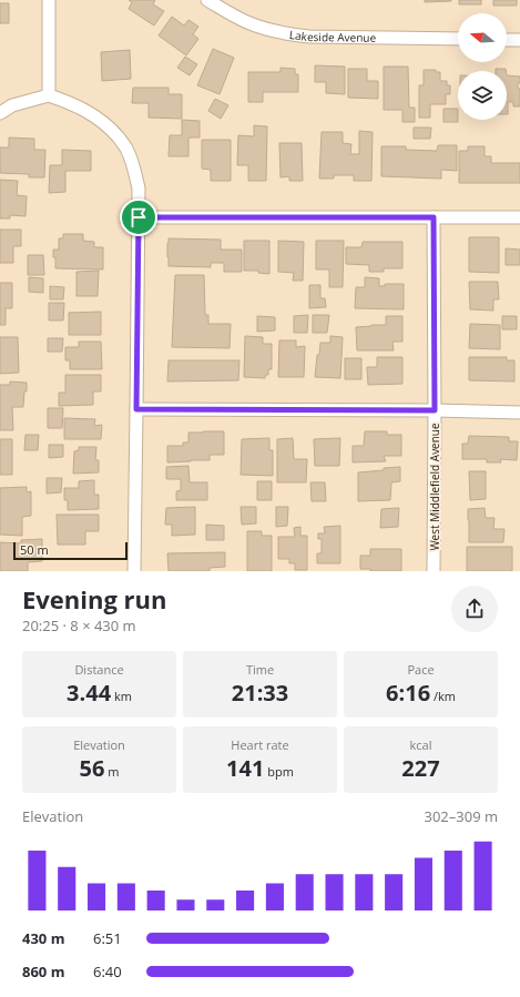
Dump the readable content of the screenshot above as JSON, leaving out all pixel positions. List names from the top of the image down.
{
  "streets": {
    "street": ["Lakeside Avenue", "West Middlefield Avenue"]
  },
  "scale_bar": "50 m",
  "north": "left",
  "page": {
    "scale": "50 m",
    "heading": ["Evening run", "20:25 · 8 × 430 m"],
    "stats": [
      ["Distance", "3.44 km"],
      ["Time", "21:33"],
      ["Pace", "6:16 /km"],
      ["Elevation", "56 m"],
      ["Heart rate", "141 bpm"],
      ["kcal", "227"]
    ],
    "chart": ["Elevation", "302–309 m"],
    "list": [
      {
        "name": "430 m",
        "note": "6:51"
      },
      {
        "name": "860 m",
        "note": "6:40"
      }
    ]
  }
}
